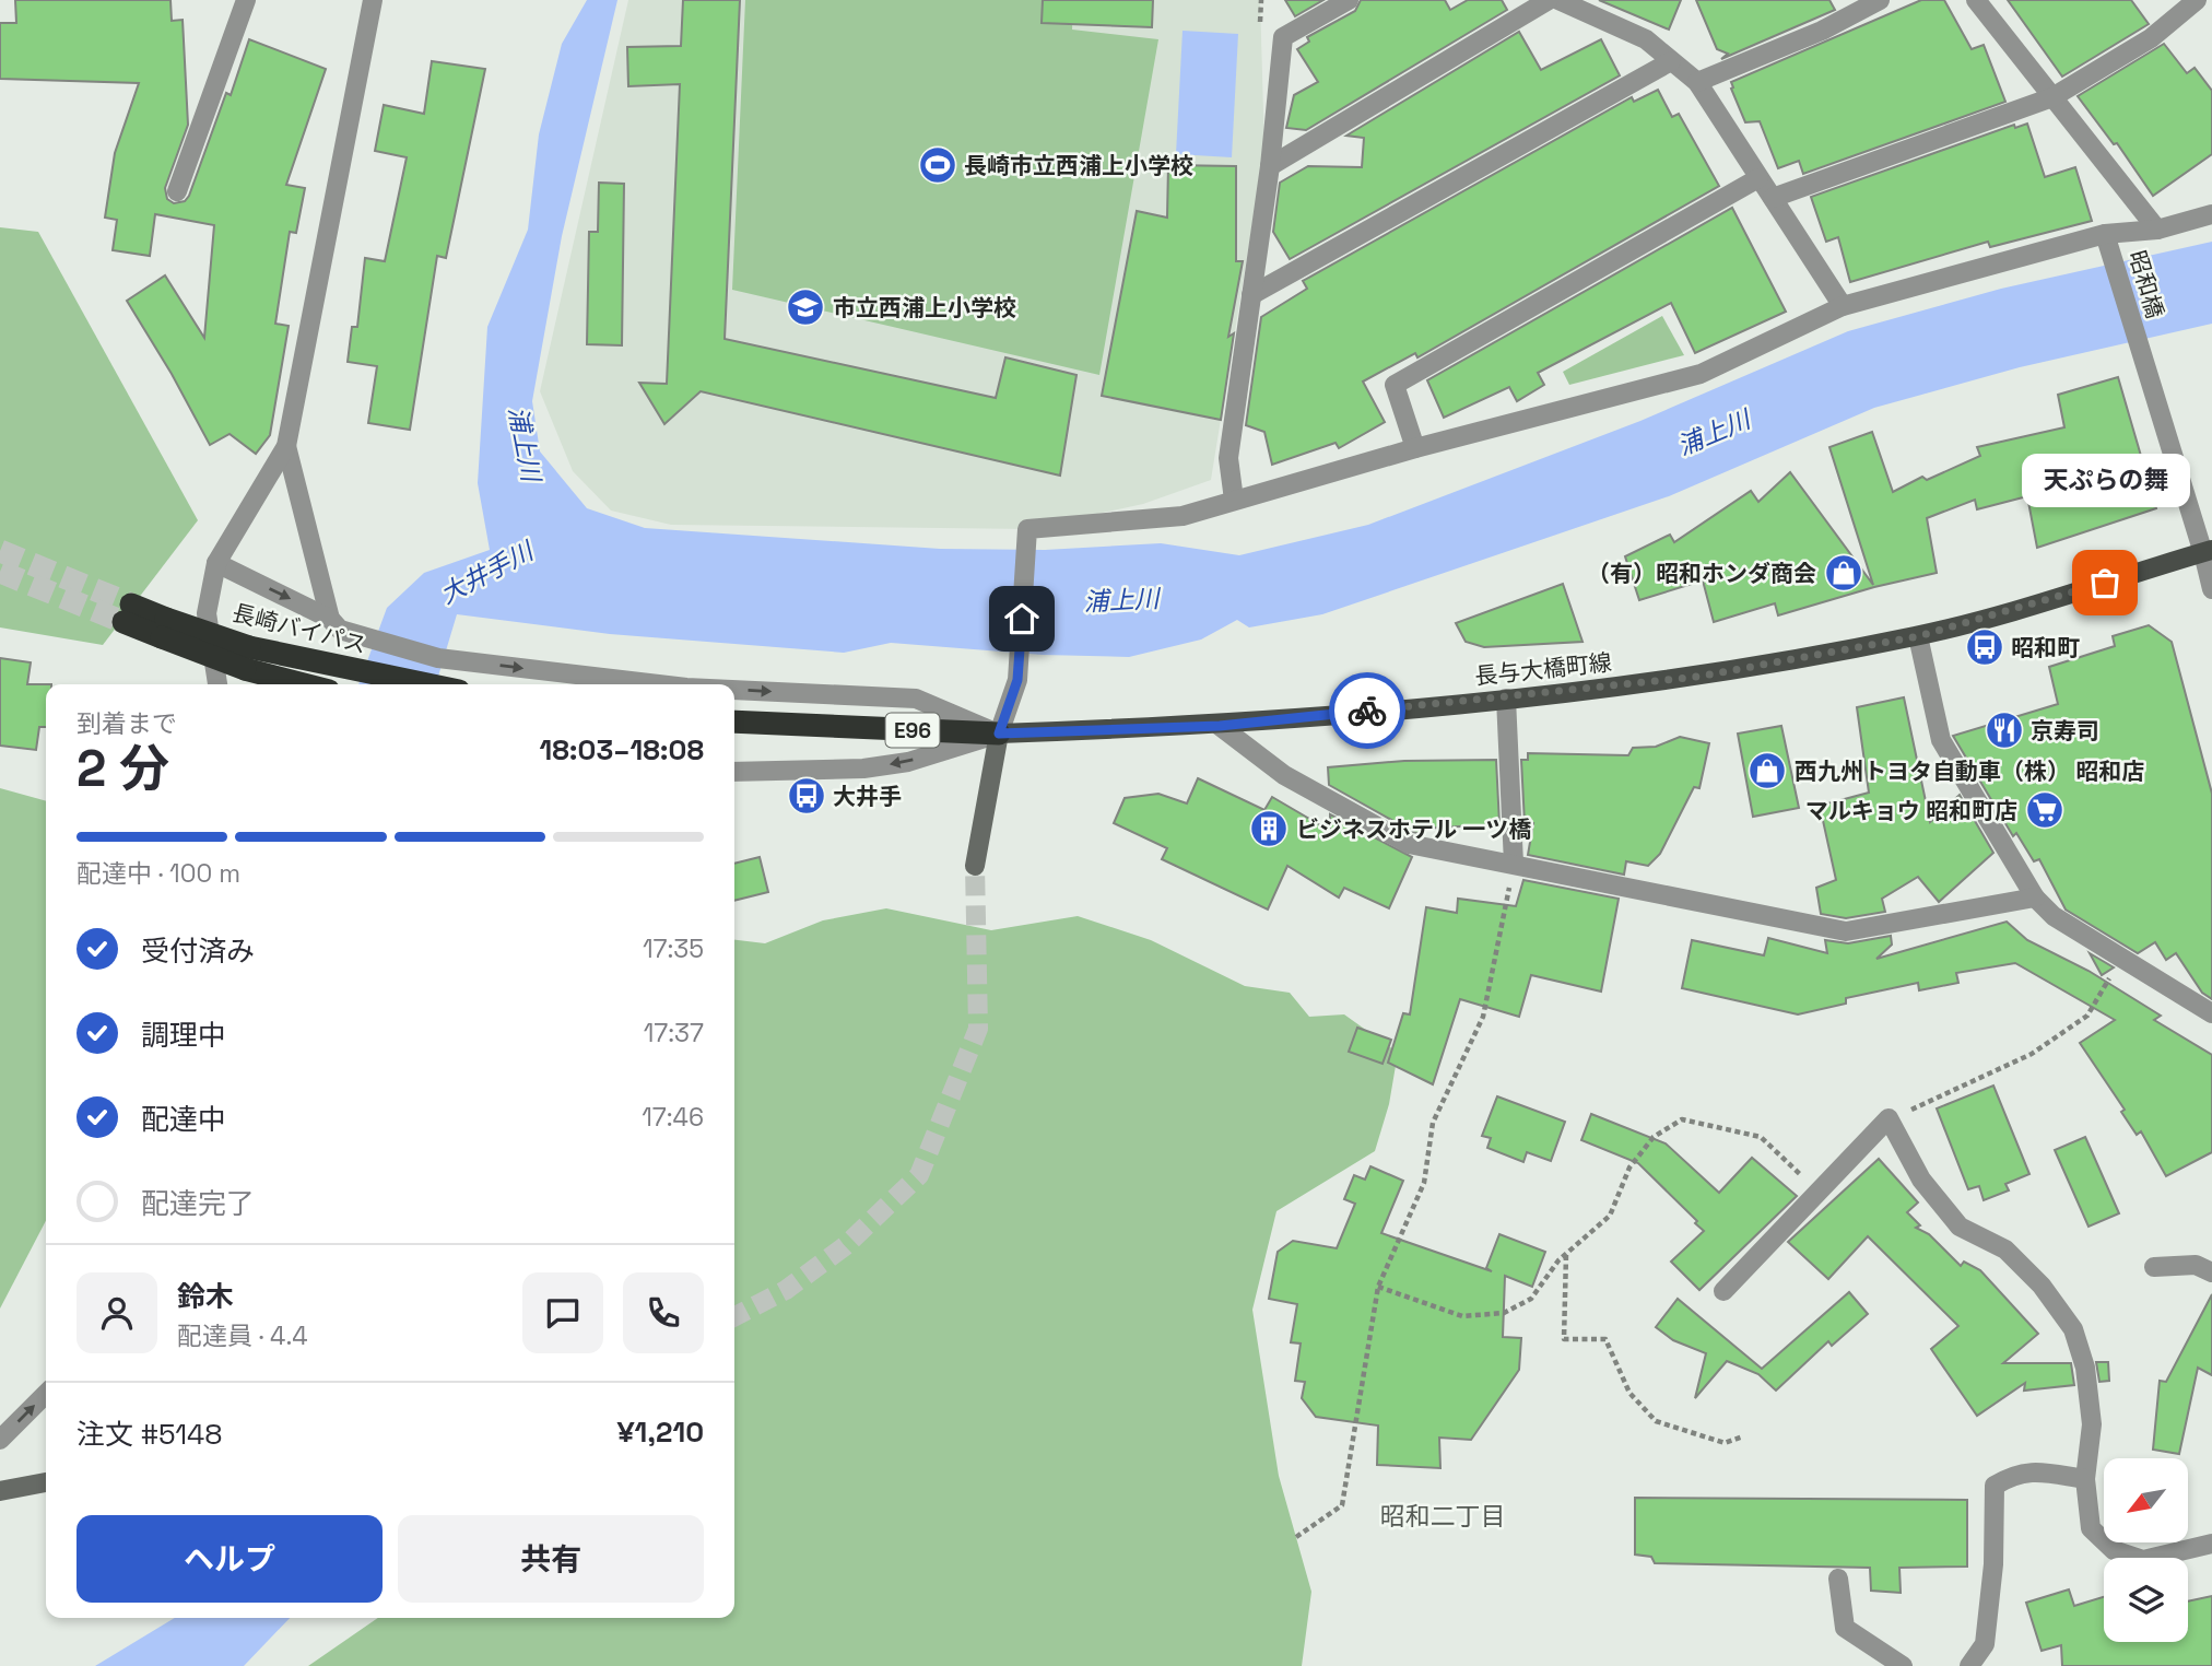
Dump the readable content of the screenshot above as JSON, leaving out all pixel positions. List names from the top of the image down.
{
  "streets": {
    "highway": ["長崎バイパス", "E96"],
    "main road": ["長与大橋町線"],
    "street": ["昭和橋"]
  },
  "crossings": [
    ["昭和橋", "長与大橋町線"],
    ["長与大橋町線", "E96"]
  ],
  "districts": ["昭和二丁目"],
  "water": ["浦上川", "大井手川"],
  "places": {
    "sports": ["長崎市立西浦上小学校"],
    "school or university": ["市立西浦上小学校"],
    "shop": ["（有）昭和ホンダ商会", "西九州トヨタ自動車（株） 昭和店"],
    "other": ["天ぷらの舞"],
    "bus stop": ["昭和町", "大井手"],
    "restaurant": ["京寿司"],
    "supermarket": ["マルキョウ 昭和町店"],
    "building": ["ビジネスホテル 一ツ橋"]
  },
  "north": "bottom left",
  "page": {
    "bubble": "天ぷらの舞",
    "heading": ["2 分", "到着まで", "18:03–18:08"],
    "panel": [
      "鈴木",
      "配達員 · 4.4",
      "注文 #5148",
      "¥1,210"
    ],
    "bar": "配達中 · 100 m",
    "list": [
      ["受付済み", "17:35"],
      ["調理中", "17:37"],
      ["配達中", "17:46"],
      "配達完了"
    ],
    "buttons": ["ヘルプ", "共有"]
  }
}
